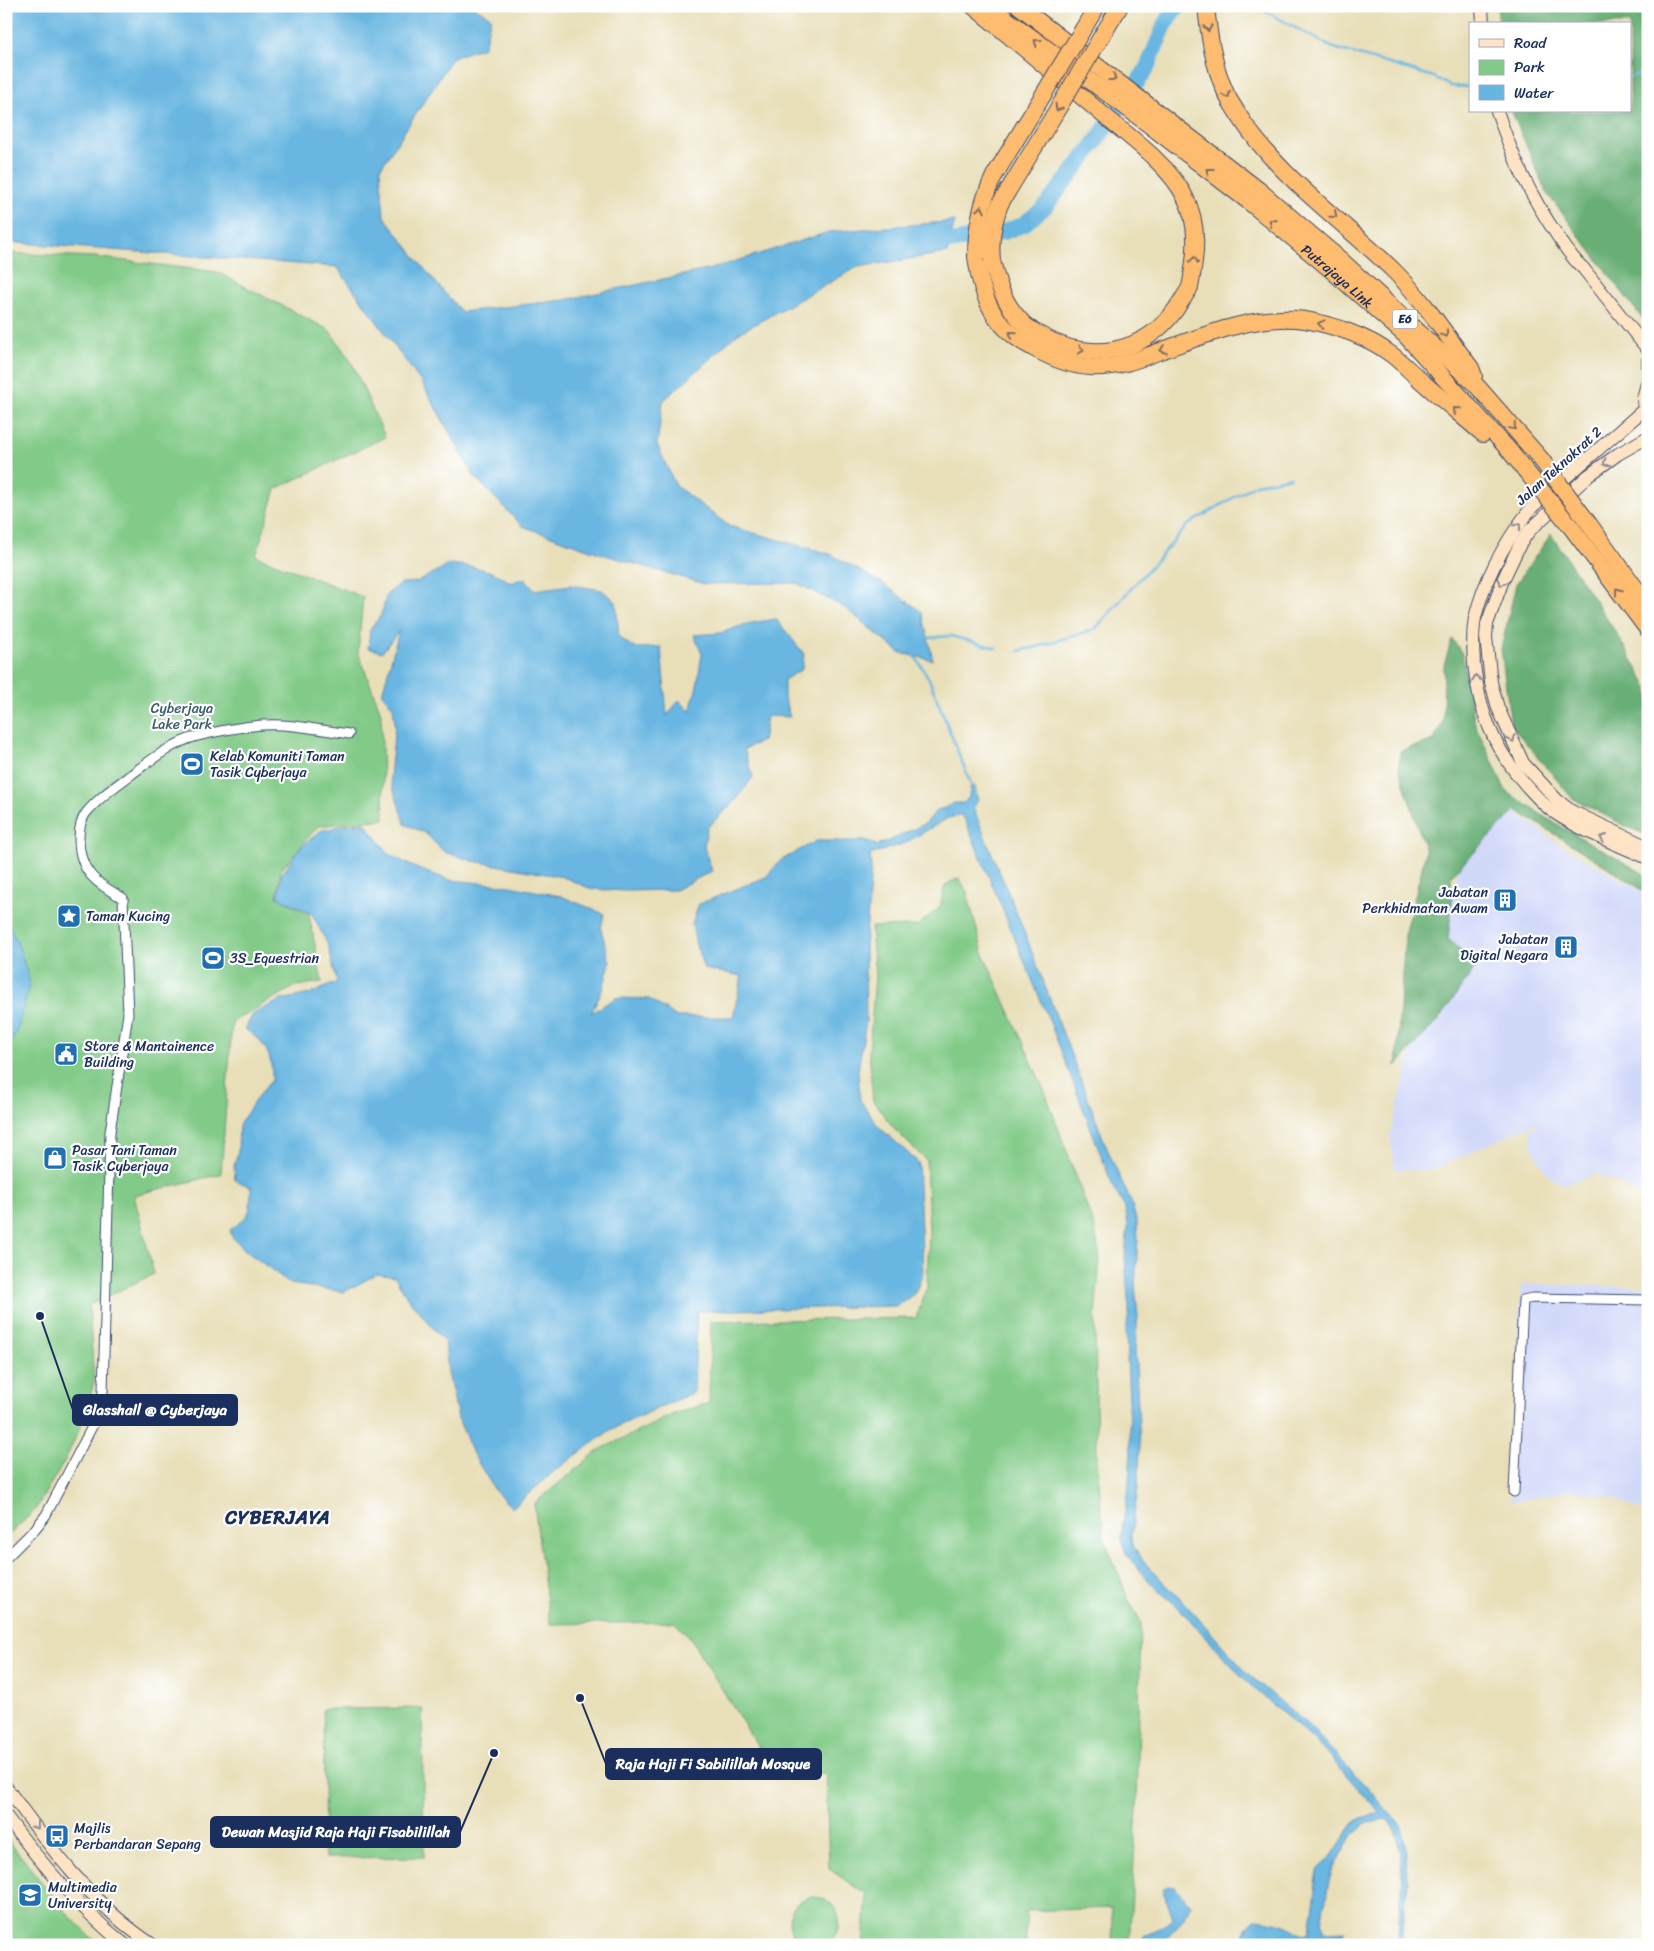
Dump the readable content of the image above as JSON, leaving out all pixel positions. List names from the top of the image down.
{
  "streets": {
    "highway": ["Putrajaya Link", "E6"],
    "main road": ["Jalan Teknokrat 2"]
  },
  "districts": ["CYBERJAYA"],
  "parks": ["Cyberjaya Lake Park"],
  "places": {
    "sports": ["Kelab Komuniti Taman Tasik Cyberjaya", "3S_Equestrian"],
    "building": ["Jabatan Perkhidmatan Awam", "Jabatan Digital Negara"],
    "place": ["Taman Kucing"],
    "public building": ["Store & Mantainence Building"],
    "shop": ["Pasar Tani Taman Tasik Cyberjaya"],
    "other": ["Glasshall @ Cyberjaya", "Raja Haji Fi Sabilillah Mosque", "Dewan Masjid Raja Haji Fisabilillah"],
    "bus stop": ["Majlis Perbandaran Sepang"],
    "school or university": ["Multimedia University"]
  },
  "legend": ["Road", "Park", "Water"]
}
